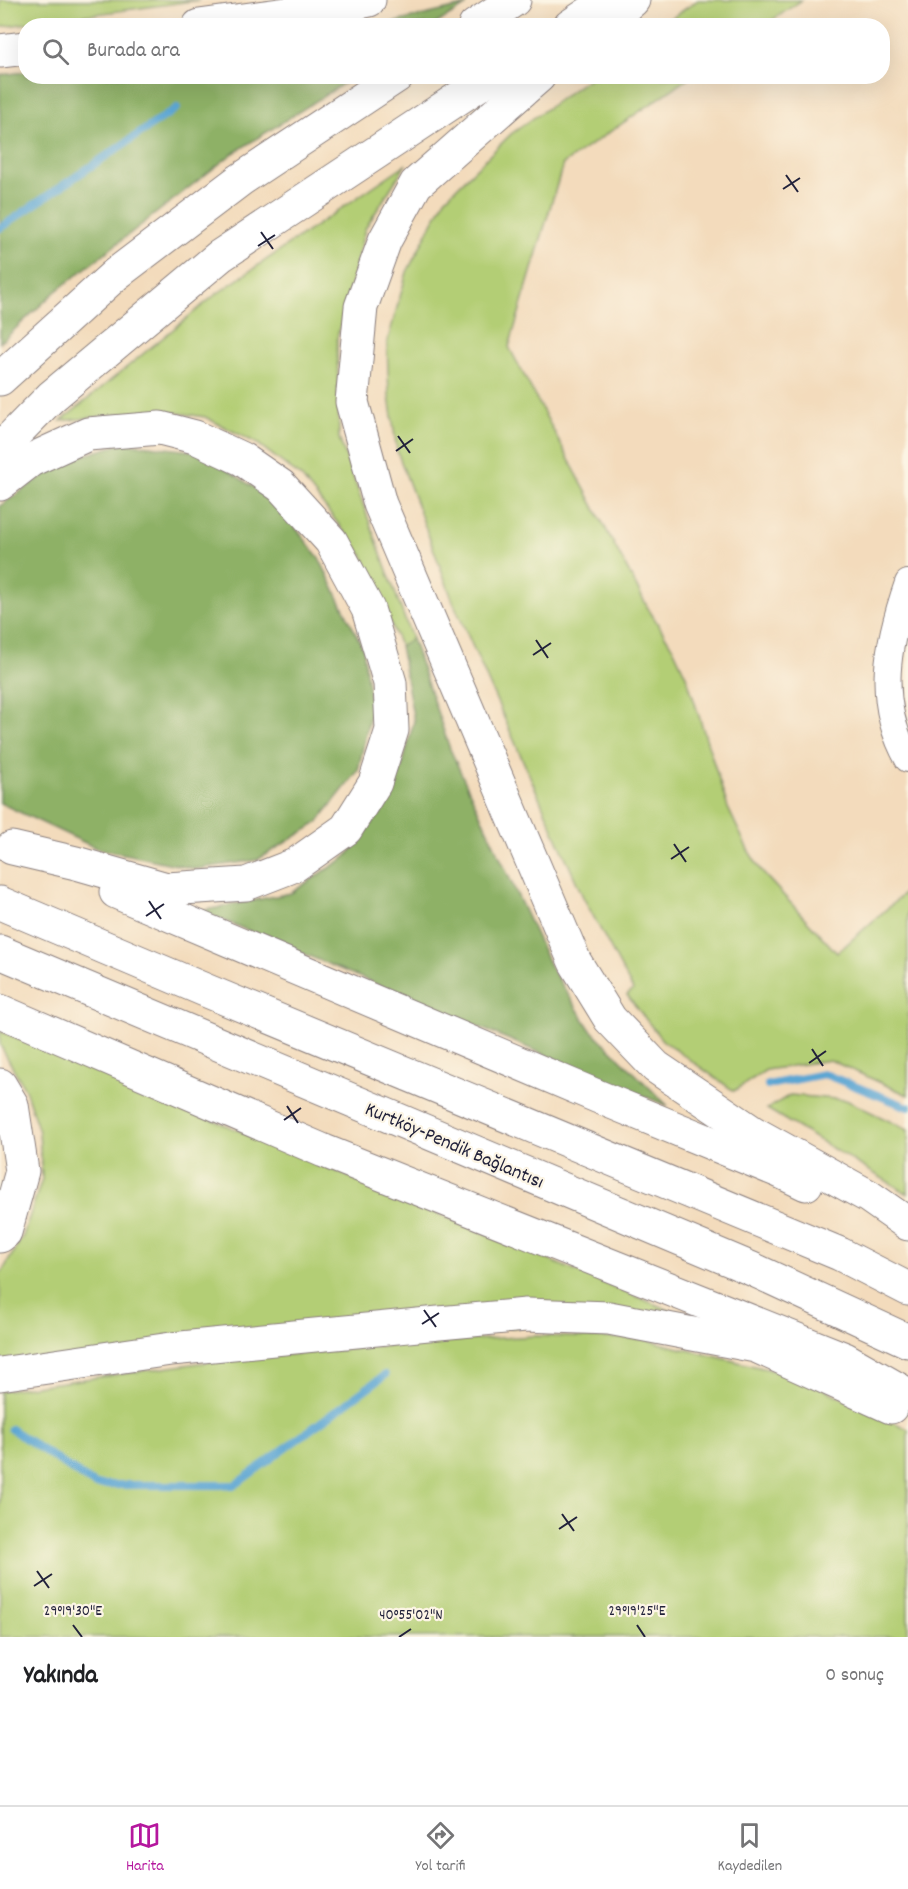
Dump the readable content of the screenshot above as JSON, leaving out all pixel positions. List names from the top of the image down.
{
  "streets": {
    "highway": ["Kurtköy-Pendik Bağlantısı"]
  },
  "page": {
    "search": "Burada ara",
    "heading": ["Yakında", "0 sonuç"],
    "nav": ["Harita", "Yol tarifi", "Kaydedilen"]
  },
  "coordinates": ["29°19'30\"E", "29°19'25\"E", "40°55'02\"N"]
}
